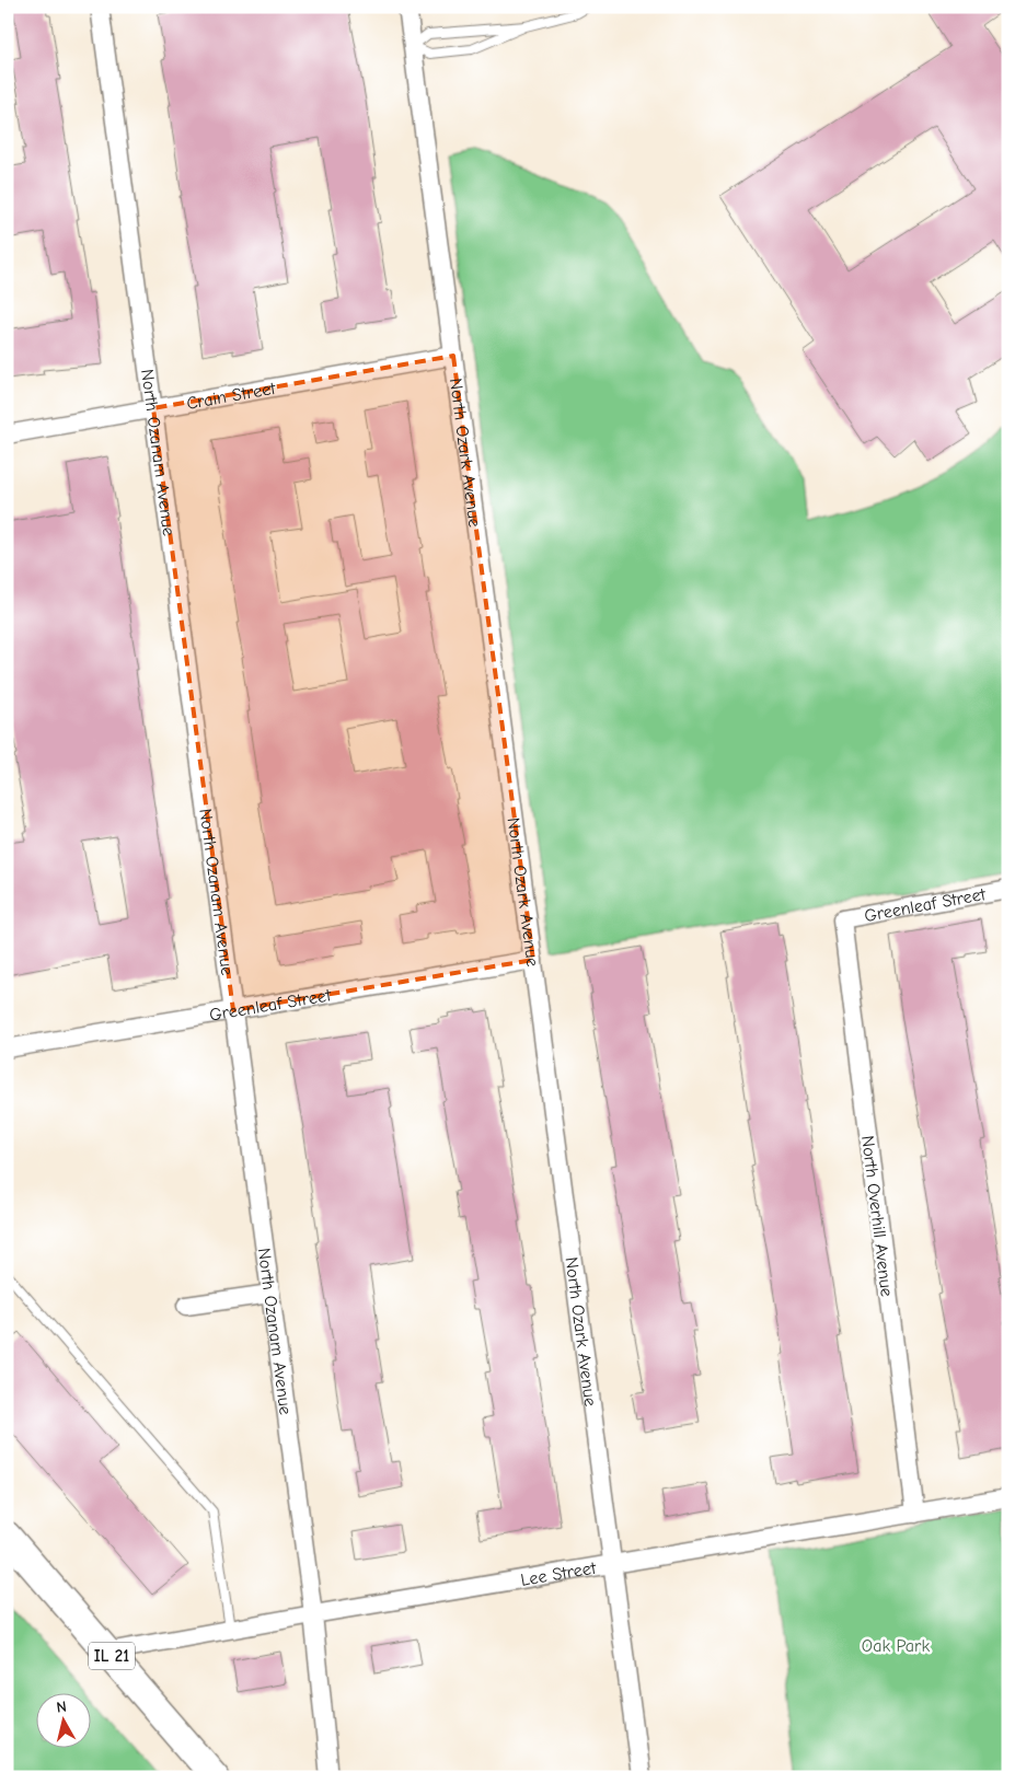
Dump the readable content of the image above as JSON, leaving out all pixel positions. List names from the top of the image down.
{
  "streets": {
    "main road": ["IL 21"],
    "street": [
      "Crain Street",
      "North Ozanam Avenue",
      "North Ozark Avenue",
      "Greenleaf Street",
      "North Overhill Avenue",
      "Lee Street"
    ]
  },
  "crossings": [
    ["Crain Street", "North Ozanam Avenue"],
    ["Crain Street", "North Ozark Avenue"],
    ["North Ozanam Avenue", "Greenleaf Street"],
    ["North Ozanam Avenue", "Lee Street"],
    ["North Ozark Avenue", "Greenleaf Street"],
    ["North Ozark Avenue", "Lee Street"],
    ["Greenleaf Street", "North Overhill Avenue"],
    ["North Overhill Avenue", "Lee Street"],
    ["Lee Street", "IL 21"]
  ],
  "parks": ["Oak Park"],
  "north": "top"
}
